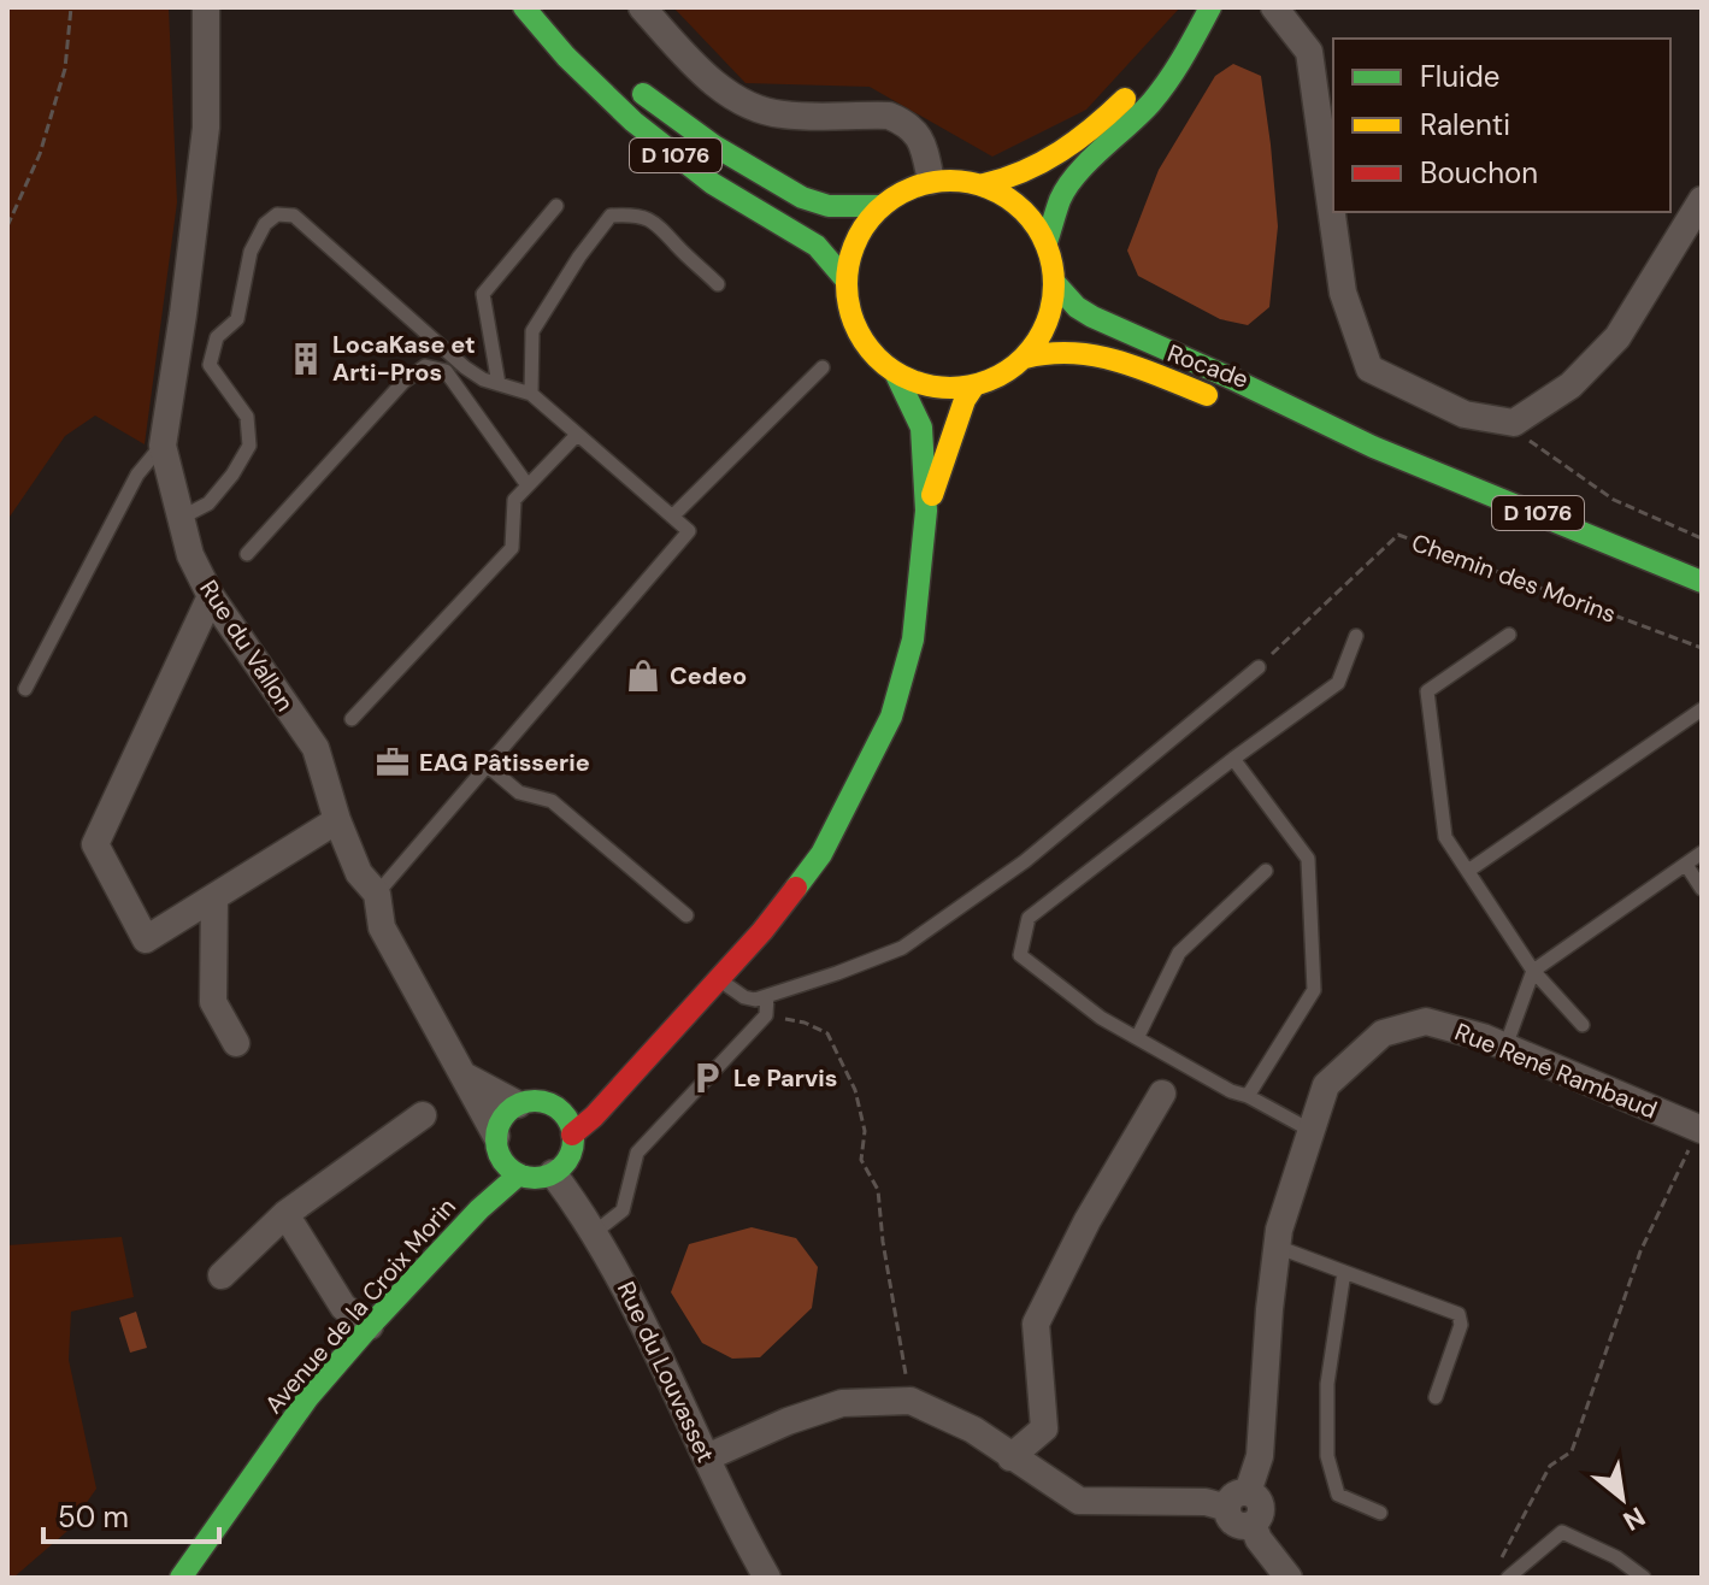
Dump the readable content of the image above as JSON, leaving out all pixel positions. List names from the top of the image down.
{
  "streets": {
    "main road": ["D 1076", "Rocade", "Avenue de la Croix Morin"],
    "street": ["Rue du Vallon", "Rue René Rambaud", "Rue du Louvasset"],
    "path": ["Chemin des Morins"]
  },
  "crossings": [
    ["D 1076", "Rocade"],
    ["Rue du Vallon", "Avenue de la Croix Morin"],
    ["Rue du Vallon", "Rue du Louvasset"],
    ["Avenue de la Croix Morin", "Rue du Louvasset"]
  ],
  "places": {
    "building": ["LocaKase et Arti-Pros"],
    "shop": ["Cedeo"],
    "office": ["EAG Pâtisserie"],
    "parking": ["Le Parvis"]
  },
  "legend": ["Fluide", "Ralenti", "Bouchon"],
  "scale_bar": "50 m",
  "north": "bottom right"
}
